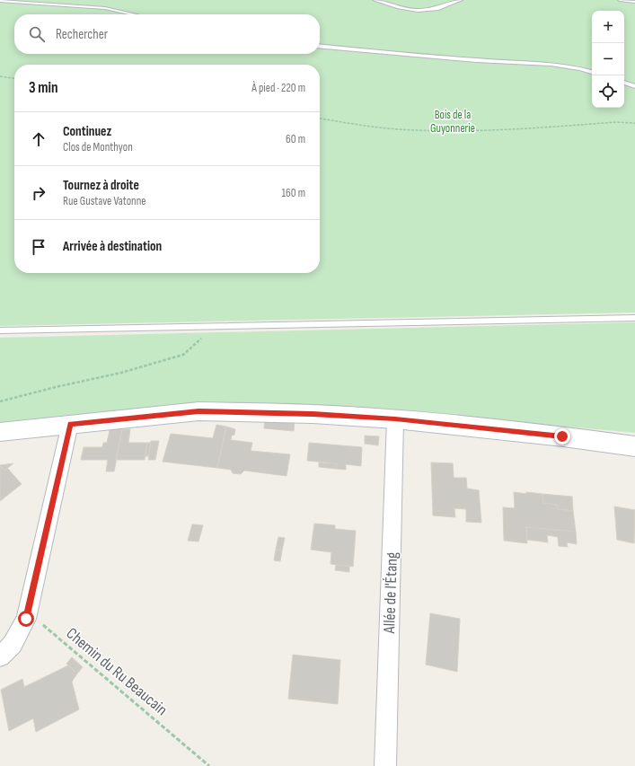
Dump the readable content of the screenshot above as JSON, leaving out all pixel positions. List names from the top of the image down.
{
  "streets": {
    "street": ["Allée de l'Étang"],
    "path": ["Chemin du Ru Beaucain"]
  },
  "parks": ["Bois de la Guyonnerie"],
  "page": {
    "map_buttons": ["+", "−"],
    "search": "Rechercher",
    "heading": ["3 min", "À pied · 220 m"],
    "list": [
      ["Continuez", "Clos de Monthyon", "60 m"],
      ["Tournez à droite", "Rue Gustave Vatonne", "160 m"],
      "Arrivée à destination"
    ]
  }
}
